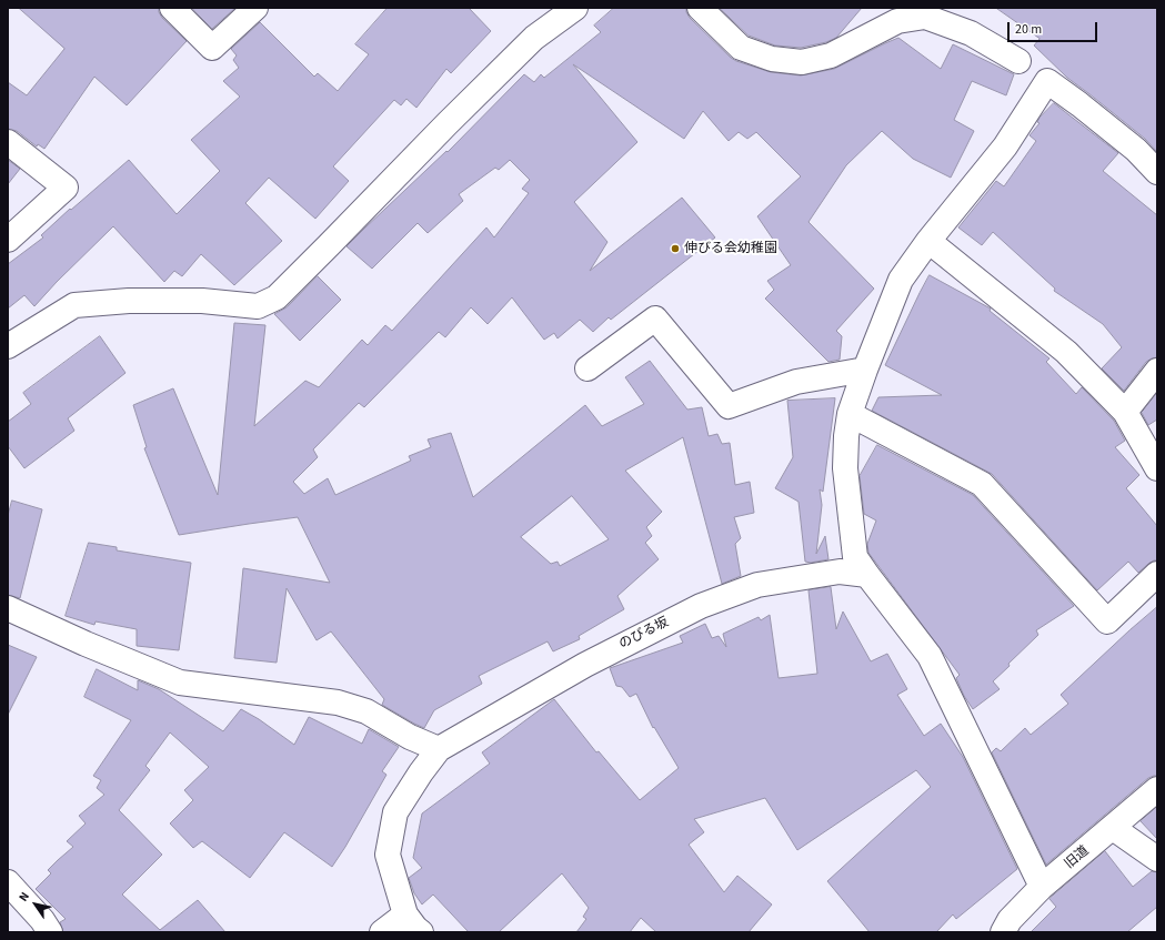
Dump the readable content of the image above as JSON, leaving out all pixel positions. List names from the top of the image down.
{
  "streets": {
    "street": ["のびる坂", "旧道"]
  },
  "places": ["伸びる会幼稚園"],
  "scale_bar": "20 m",
  "north": "top left"
}
